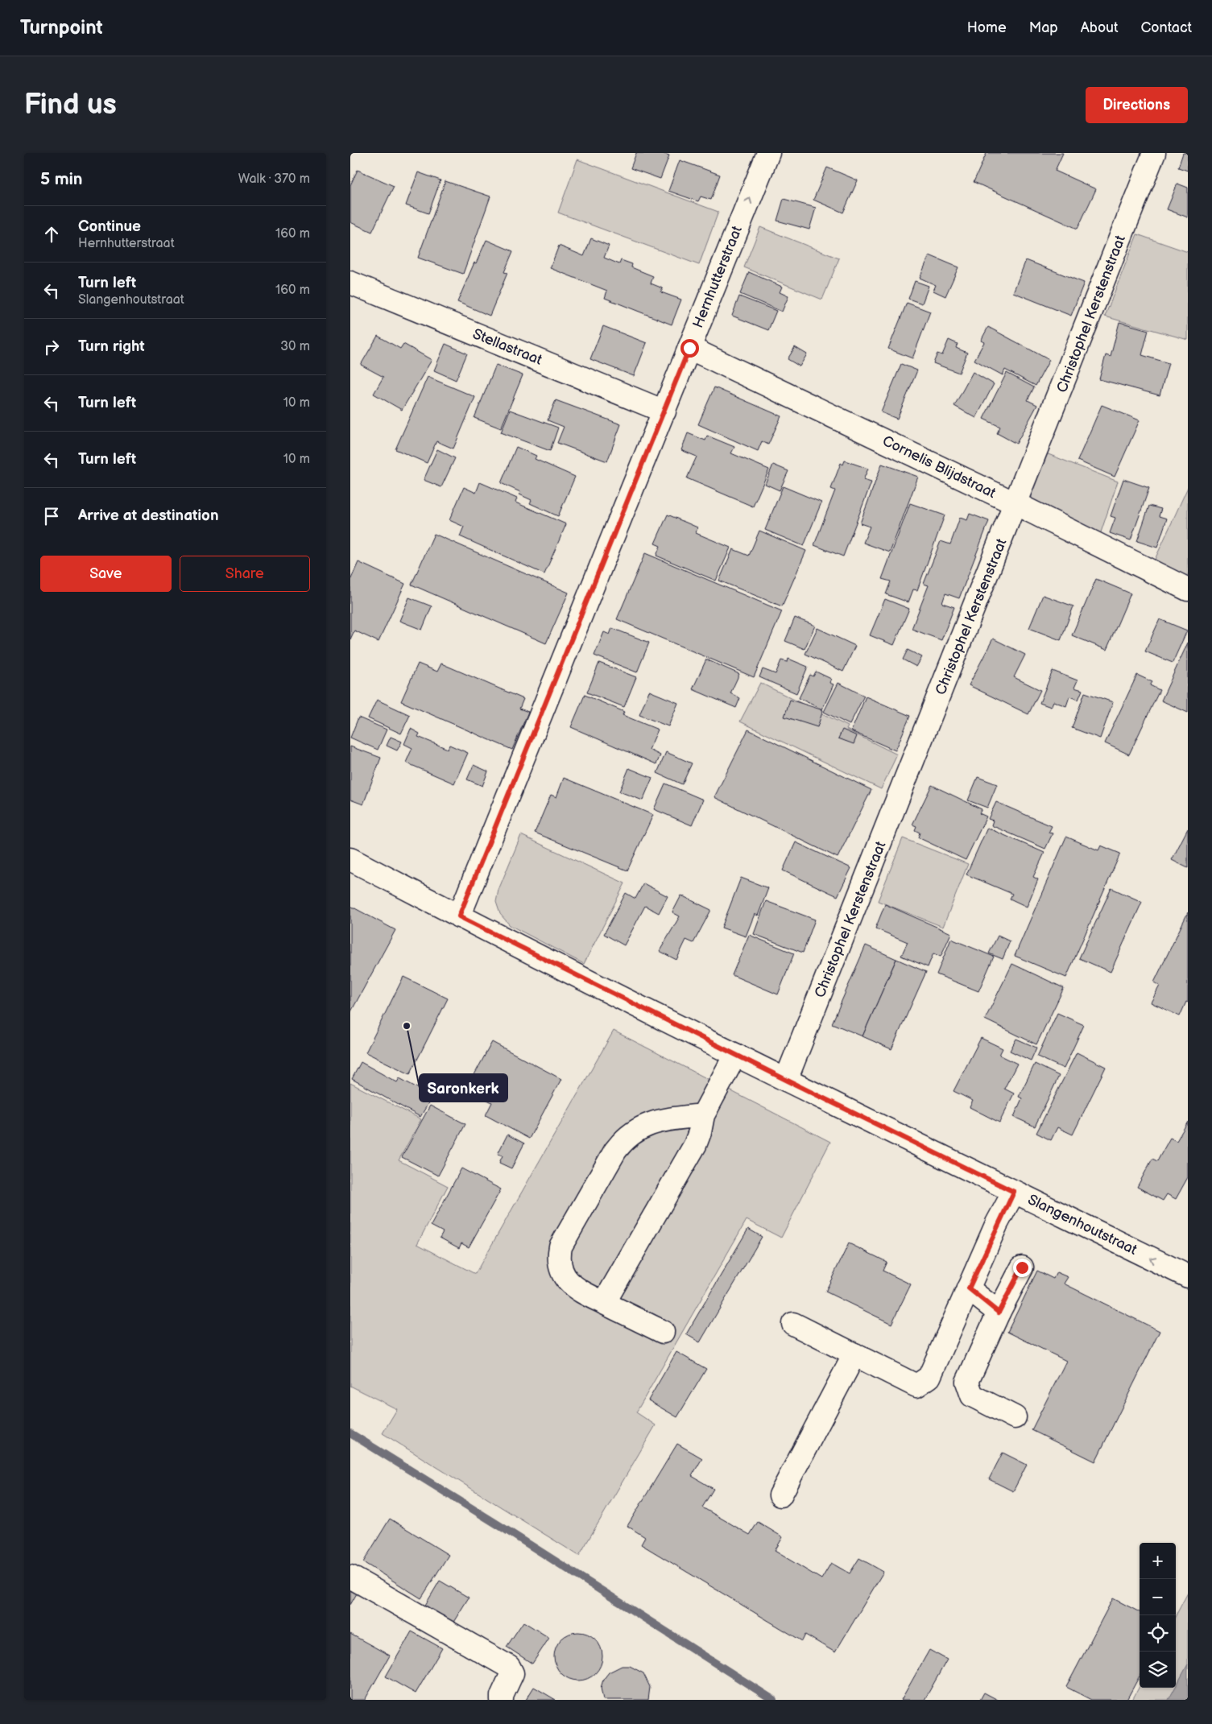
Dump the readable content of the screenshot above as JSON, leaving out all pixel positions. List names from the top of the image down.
{
  "streets": {
    "street": [
      "Hernhutterstraat",
      "Christophel Kerstenstraat",
      "Stellastraat",
      "Cornelis Blijdstraat",
      "Slangenhoutstraat"
    ]
  },
  "crossings": [
    ["Hernhutterstraat", "Stellastraat"],
    ["Hernhutterstraat", "Cornelis Blijdstraat"],
    ["Hernhutterstraat", "Slangenhoutstraat"],
    ["Christophel Kerstenstraat", "Cornelis Blijdstraat"],
    ["Christophel Kerstenstraat", "Slangenhoutstraat"]
  ],
  "places": ["Saronkerk"],
  "page": {
    "header": "Turnpoint",
    "nav": [
      "Home",
      "Map",
      "About",
      "Contact"
    ],
    "buttons": [
      "Directions",
      ["Save", "Share"]
    ],
    "title": "Find us",
    "heading": ["5 min", "Walk · 370 m"],
    "list": [
      ["Continue", "Hernhutterstraat", "160 m"],
      ["Turn left", "Slangenhoutstraat", "160 m"],
      ["Turn right", "30 m"],
      ["Turn left", "10 m"],
      ["Turn left", "10 m"],
      "Arrive at destination"
    ],
    "map_buttons": ["+", "−"]
  }
}
